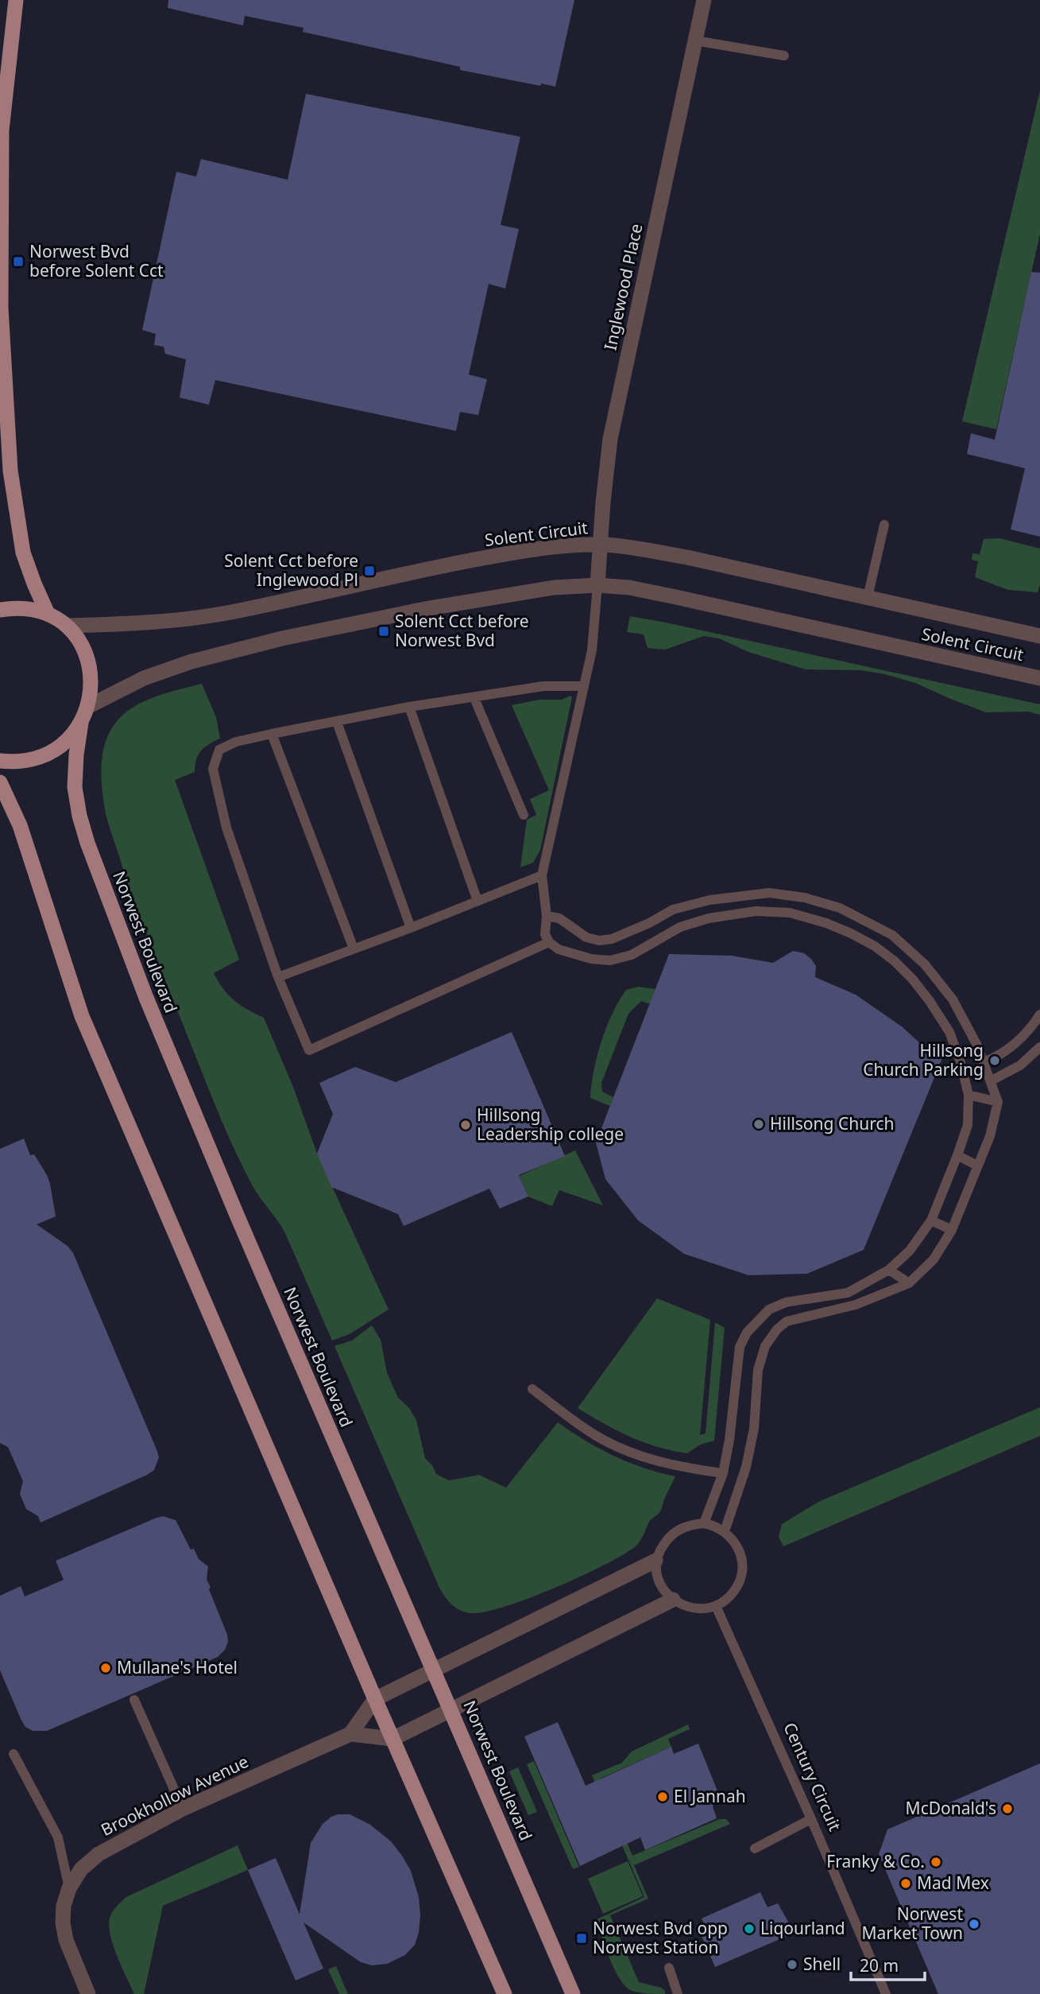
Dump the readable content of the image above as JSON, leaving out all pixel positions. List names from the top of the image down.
{
  "streets": {
    "main road": ["Norwest Boulevard"],
    "street": ["Inglewood Place", "Solent Circuit", "Brookhollow Avenue"],
    "lane": ["Century Circuit"]
  },
  "crossings": [
    ["Inglewood Place", "Solent Circuit"]
  ],
  "places": {
    "transit": [
      "Norwest Bvd before Solent Cct",
      "Solent Cct before Inglewood Pl",
      "Solent Cct before Norwest Bvd",
      "Norwest Bvd opp Norwest Station"
    ],
    "other": [
      "Hillsong Church Parking",
      "Hillsong Church",
      "Hillsong Leadership college",
      "Mullane's Hotel",
      "El Jannah",
      "McDonald's",
      "Franky & Co.",
      "Mad Mex",
      "Norwest Market Town",
      "Liqourland",
      "Shell"
    ]
  },
  "scale_bar": "20 m"
}
